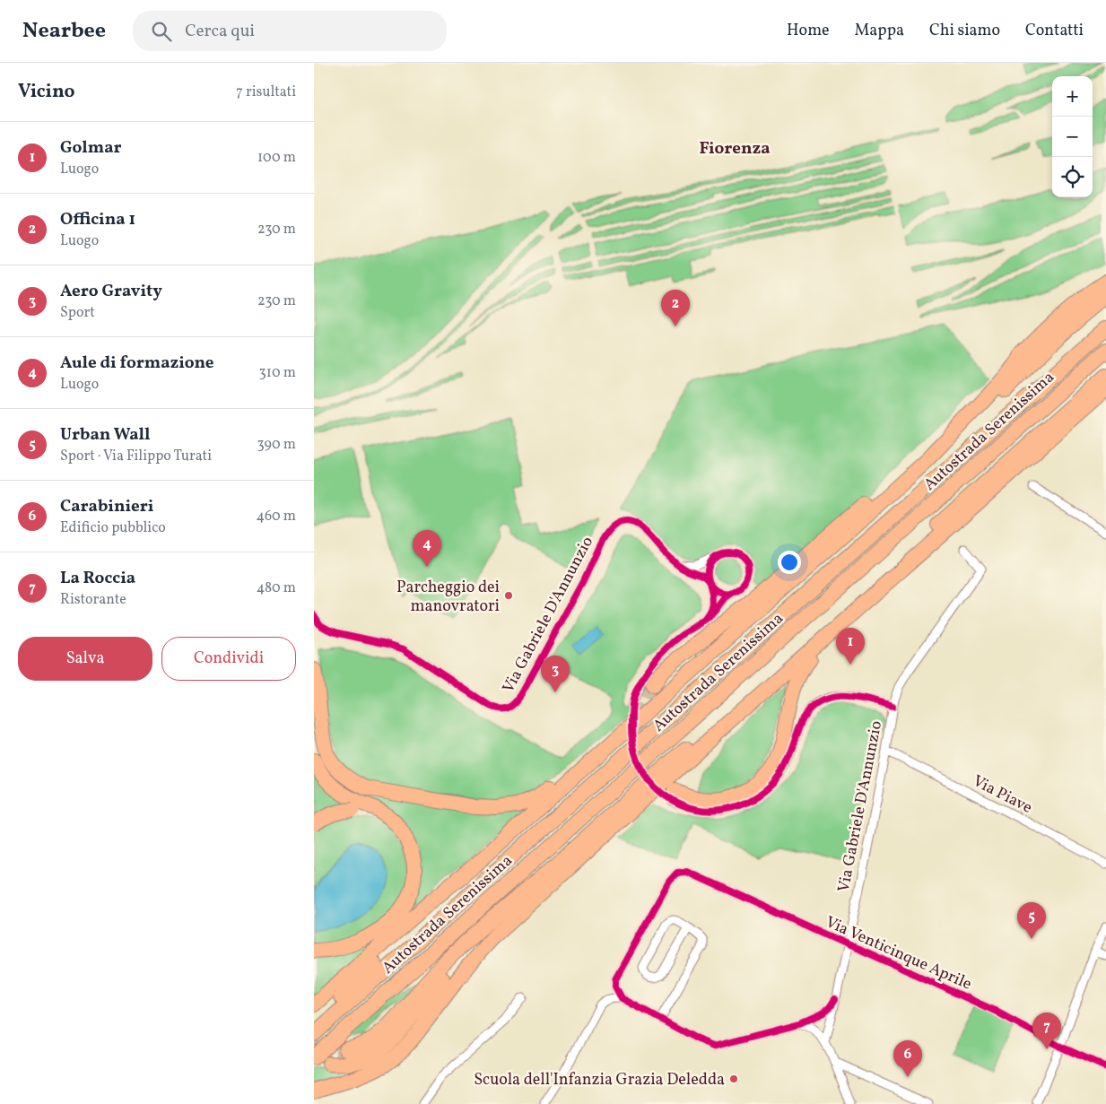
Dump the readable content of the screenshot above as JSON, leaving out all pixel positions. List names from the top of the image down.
{
  "streets": {
    "highway": ["Autostrada Serenissima"],
    "street": ["Via Gabriele D'Annunzio", "Via Piave", "Via Venticinque Aprile"]
  },
  "crossings": [
    ["Via Gabriele D'Annunzio", "Via Piave"],
    ["Via Gabriele D'Annunzio", "Via Venticinque Aprile"]
  ],
  "districts": ["Fiorenza"],
  "places": ["Parcheggio dei manovratori", "Scuola dell'Infanzia Grazia Deledda"],
  "page": {
    "header": "Nearbee",
    "search": "Cerca qui",
    "nav": [
      "Home",
      "Mappa",
      "Chi siamo",
      "Contatti"
    ],
    "heading": ["Vicino", "7 risultati"],
    "map_buttons": ["+", "−"],
    "list": [
      {
        "mark": "1",
        "name": "Golmar",
        "note": "Luogo",
        "value": "100 m"
      },
      {
        "mark": "2",
        "name": "Officina 1",
        "note": "Luogo",
        "value": "230 m"
      },
      {
        "mark": "3",
        "name": "Aero Gravity",
        "note": "Sport",
        "value": "230 m"
      },
      {
        "mark": "4",
        "name": "Aule di formazione",
        "note": "Luogo",
        "value": "310 m"
      },
      {
        "mark": "5",
        "name": "Urban Wall",
        "note": "Sport · Via Filippo Turati",
        "value": "390 m"
      },
      {
        "mark": "6",
        "name": "Carabinieri",
        "note": "Edificio pubblico",
        "value": "460 m"
      },
      {
        "mark": "7",
        "name": "La Roccia",
        "note": "Ristorante",
        "value": "480 m"
      }
    ],
    "pins": [
      "2",
      "4",
      "1",
      "3",
      "5",
      "7",
      "6"
    ],
    "buttons": ["Salva", "Condividi"]
  }
}
